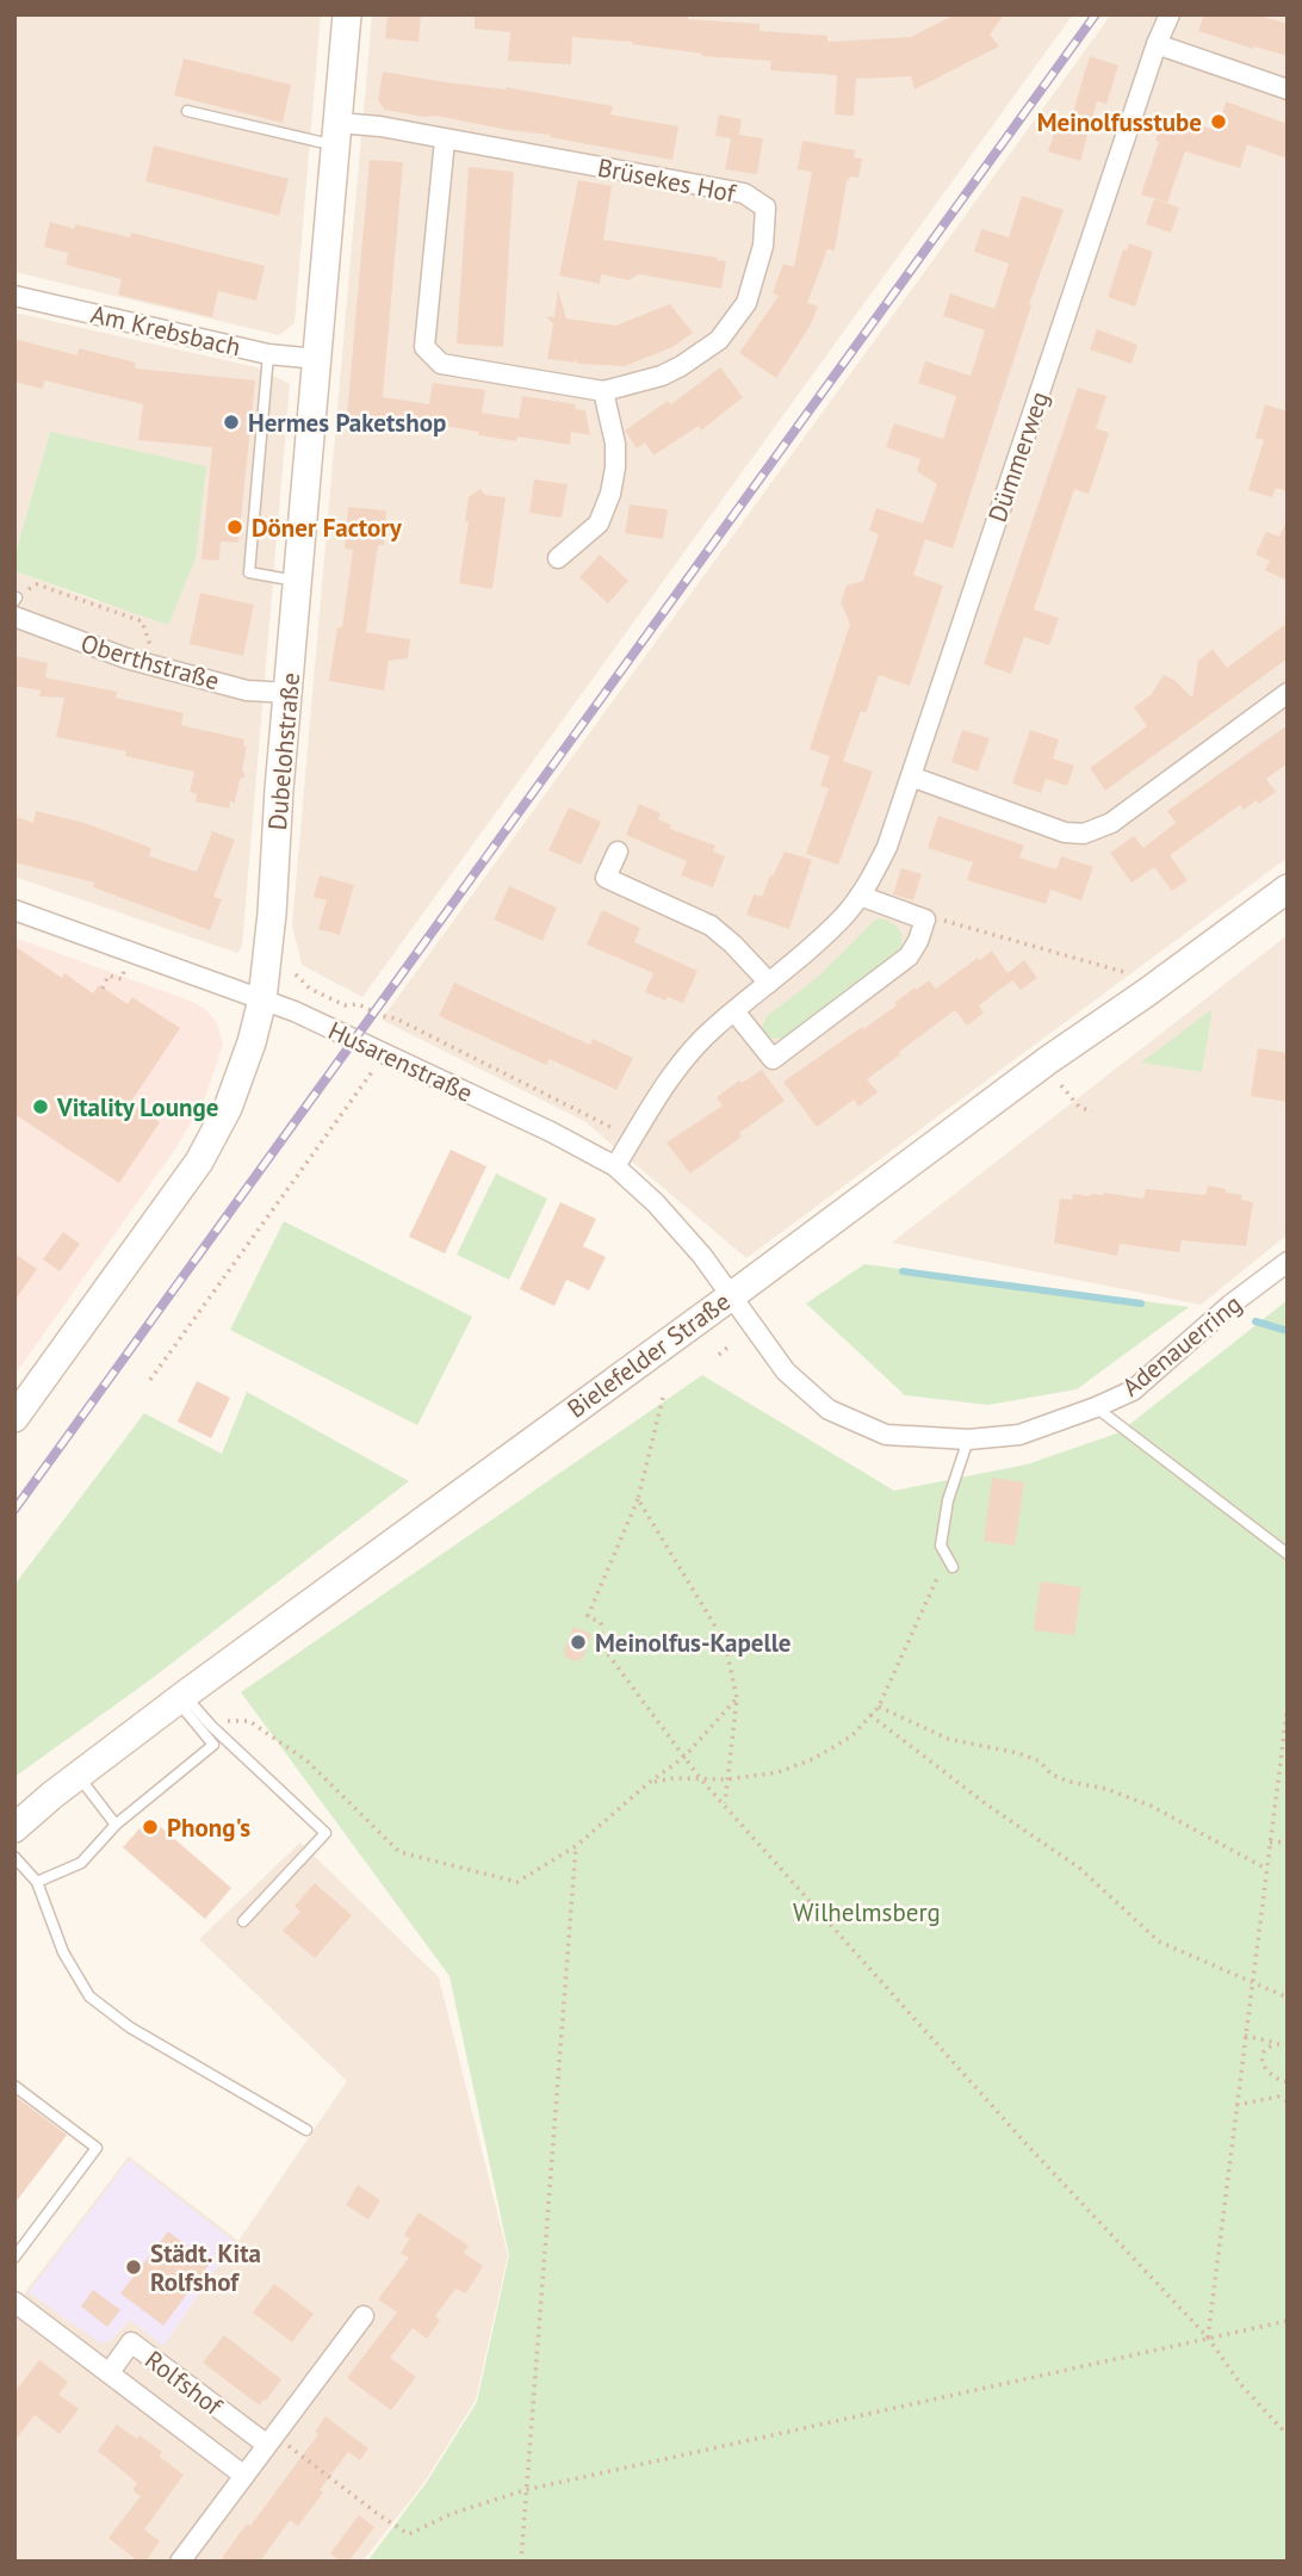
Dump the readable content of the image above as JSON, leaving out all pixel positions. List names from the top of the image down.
{
  "streets": {
    "main road": ["Dubelohstraße", "Bielefelder Straße"],
    "street": [
      "Brüsekes Hof",
      "Am Krebsbach",
      "Dümmerweg",
      "Oberthstraße",
      "Husarenstraße",
      "Adenauerring",
      "Rolfshof"
    ]
  },
  "crossings": [
    ["Brüsekes Hof", "Dubelohstraße"],
    ["Am Krebsbach", "Dubelohstraße"],
    ["Dümmerweg", "Husarenstraße"],
    ["Oberthstraße", "Dubelohstraße"],
    ["Dubelohstraße", "Husarenstraße"],
    ["Husarenstraße", "Adenauerring"],
    ["Husarenstraße", "Bielefelder Straße"],
    ["Adenauerring", "Bielefelder Straße"]
  ],
  "parks": ["Wilhelmsberg"],
  "places": [
    "Meinolfusstube",
    "Hermes Paketshop",
    "Döner Factory",
    "Vitality Lounge",
    "Meinolfus-Kapelle",
    "Phong's",
    "Städt. Kita Rolfshof"
  ]
}
